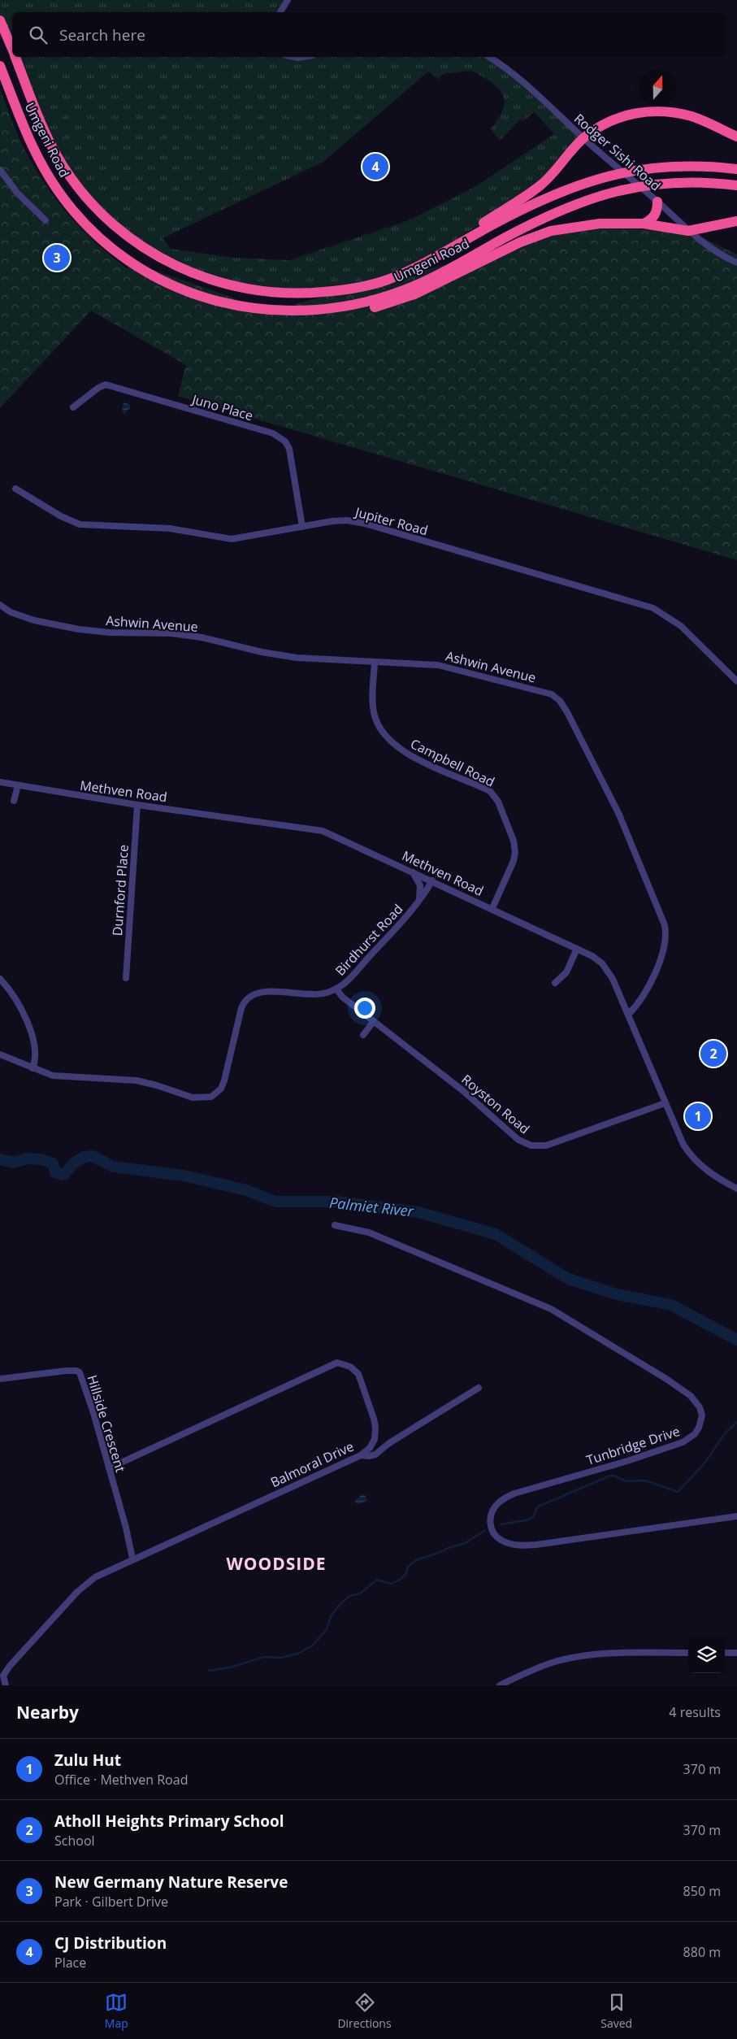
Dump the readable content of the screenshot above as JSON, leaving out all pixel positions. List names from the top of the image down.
{
  "streets": {
    "highway": ["Umgeni Road"],
    "street": [
      "Rodger Sishi Road",
      "Juno Place",
      "Jupiter Road",
      "Ashwin Avenue",
      "Campbell Road",
      "Methven Road",
      "Durnford Place",
      "Birdhurst Road",
      "Royston Road",
      "Hillside Crescent",
      "Tunbridge Drive",
      "Balmoral Drive"
    ]
  },
  "crossings": [
    ["Juno Place", "Jupiter Road"],
    ["Ashwin Avenue", "Campbell Road"],
    ["Ashwin Avenue", "Methven Road"],
    ["Campbell Road", "Methven Road"],
    ["Methven Road", "Durnford Place"],
    ["Methven Road", "Birdhurst Road"],
    ["Methven Road", "Royston Road"],
    ["Birdhurst Road", "Royston Road"],
    ["Hillside Crescent", "Balmoral Drive"]
  ],
  "districts": ["WOODSIDE"],
  "water": ["Palmiet River"],
  "north": "top",
  "page": {
    "search": "Search here",
    "pins": [
      "4",
      "3",
      "2",
      "1"
    ],
    "heading": ["Nearby", "4 results"],
    "list": [
      {
        "mark": "1",
        "name": "Zulu Hut",
        "note": "Office · Methven Road",
        "value": "370 m"
      },
      {
        "mark": "2",
        "name": "Atholl Heights Primary School",
        "note": "School",
        "value": "370 m"
      },
      {
        "mark": "3",
        "name": "New Germany Nature Reserve",
        "note": "Park · Gilbert Drive",
        "value": "850 m"
      },
      {
        "mark": "4",
        "name": "CJ Distribution",
        "note": "Place",
        "value": "880 m"
      }
    ],
    "nav": ["Map", "Directions", "Saved"]
  }
}
